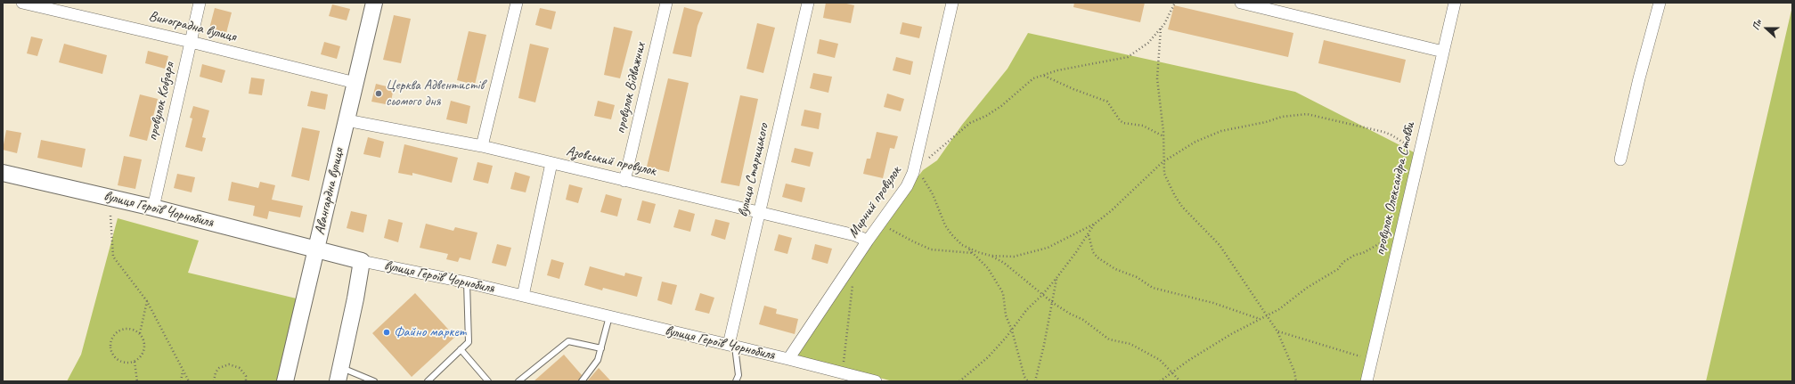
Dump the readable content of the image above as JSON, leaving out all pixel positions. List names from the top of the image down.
{
  "streets": {
    "street": [
      "Виноградна вулиця",
      "провулок Відважних",
      "провулок Кобзаря",
      "Азовський провулок",
      "вулиця Старицького",
      "провулок Олександра Стовби",
      "Авангардна вулиця",
      "Мирний провулок",
      "вулиця Героїв Чорнобиля"
    ]
  },
  "crossings": [
    ["Виноградна вулиця", "провулок Кобзаря"],
    ["Виноградна вулиця", "Авангардна вулиця"],
    ["провулок Відважних", "Азовський провулок"],
    ["провулок Кобзаря", "вулиця Героїв Чорнобиля"],
    ["Азовський провулок", "вулиця Старицького"],
    ["Азовський провулок", "Авангардна вулиця"],
    ["Азовський провулок", "Мирний провулок"],
    ["вулиця Старицького", "вулиця Героїв Чорнобиля"],
    ["Авангардна вулиця", "вулиця Героїв Чорнобиля"],
    ["Мирний провулок", "вулиця Героїв Чорнобиля"]
  ],
  "places": ["Церква Адвентистів сьомого дня", "Файно маркет"],
  "north": "left"
}
